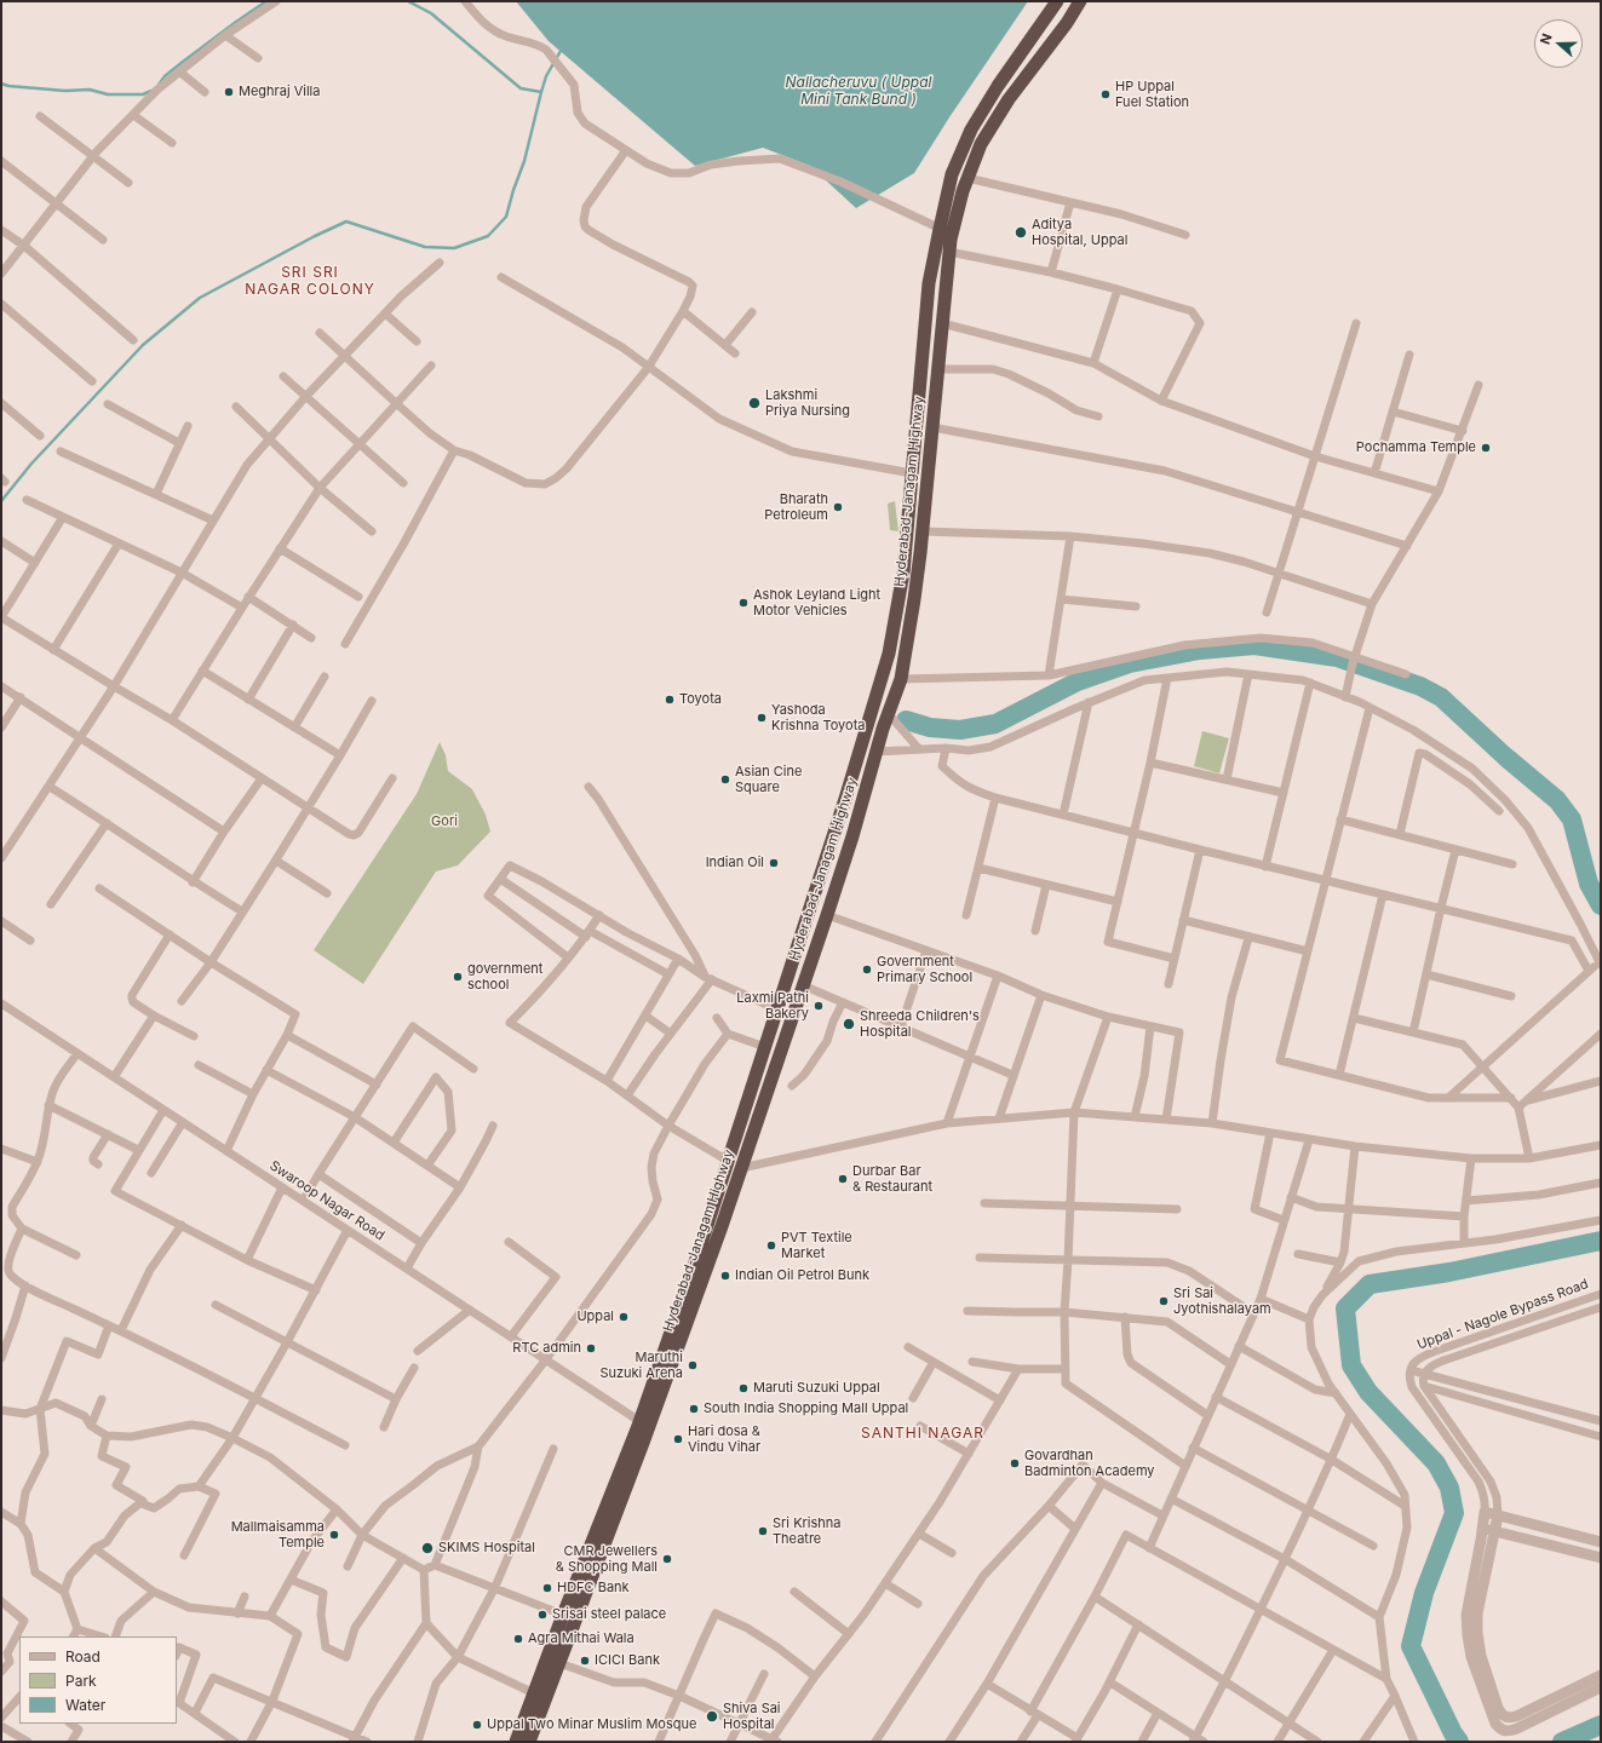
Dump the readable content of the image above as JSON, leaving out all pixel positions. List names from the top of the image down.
{
  "streets": {
    "highway": ["Hyderabad-Janagam Highway"],
    "street": ["Swaroop Nagar Road", "Uppal - Nagole Bypass Road"]
  },
  "crossings": [
    ["Hyderabad-Janagam Highway", "Swaroop Nagar Road"]
  ],
  "districts": ["SRI SRI NAGAR COLONY", "SANTHI NAGAR"],
  "water": ["Nallacheruvu ( Uppal Mini Tank Bund )"],
  "parks": ["Gori"],
  "places": [
    "Meghraj Villa",
    "HP Uppal Fuel Station",
    "Aditya Hospital, Uppal",
    "Lakshmi Priya Nursing",
    "Pochamma Temple",
    "Bharath Petroleum",
    "Ashok Leyland Light Motor Vehicles",
    "Toyota",
    "Yashoda Krishna Toyota",
    "Asian Cine Square",
    "Indian Oil",
    "Government Primary School",
    "government school",
    "Laxmi Pathi Bakery",
    "Shreeda Children's Hospital",
    "Durbar Bar & Restaurant",
    "PVT Textile Market",
    "Indian Oil Petrol Bunk",
    "Sri Sai Jyothishalayam",
    "Uppal",
    "RTC admin",
    "Maruthi Suzuki Arena",
    "Maruti Suzuki Uppal",
    "South India Shopping Mall Uppal",
    "Hari dosa & Vindu Vihar",
    "Govardhan Badminton Academy",
    "Sri Krishna Theatre",
    "Mallmaisamma Temple",
    "SKIMS Hospital",
    "CMR Jewellers & Shopping Mall",
    "HDFC Bank",
    "Srisai steel palace",
    "Agra Mithai Wala",
    "ICICI Bank",
    "Shiva Sai Hospital",
    "Uppal Two Minar Muslim Mosque"
  ],
  "legend": ["Road", "Park", "Water"],
  "north": "left"
}
